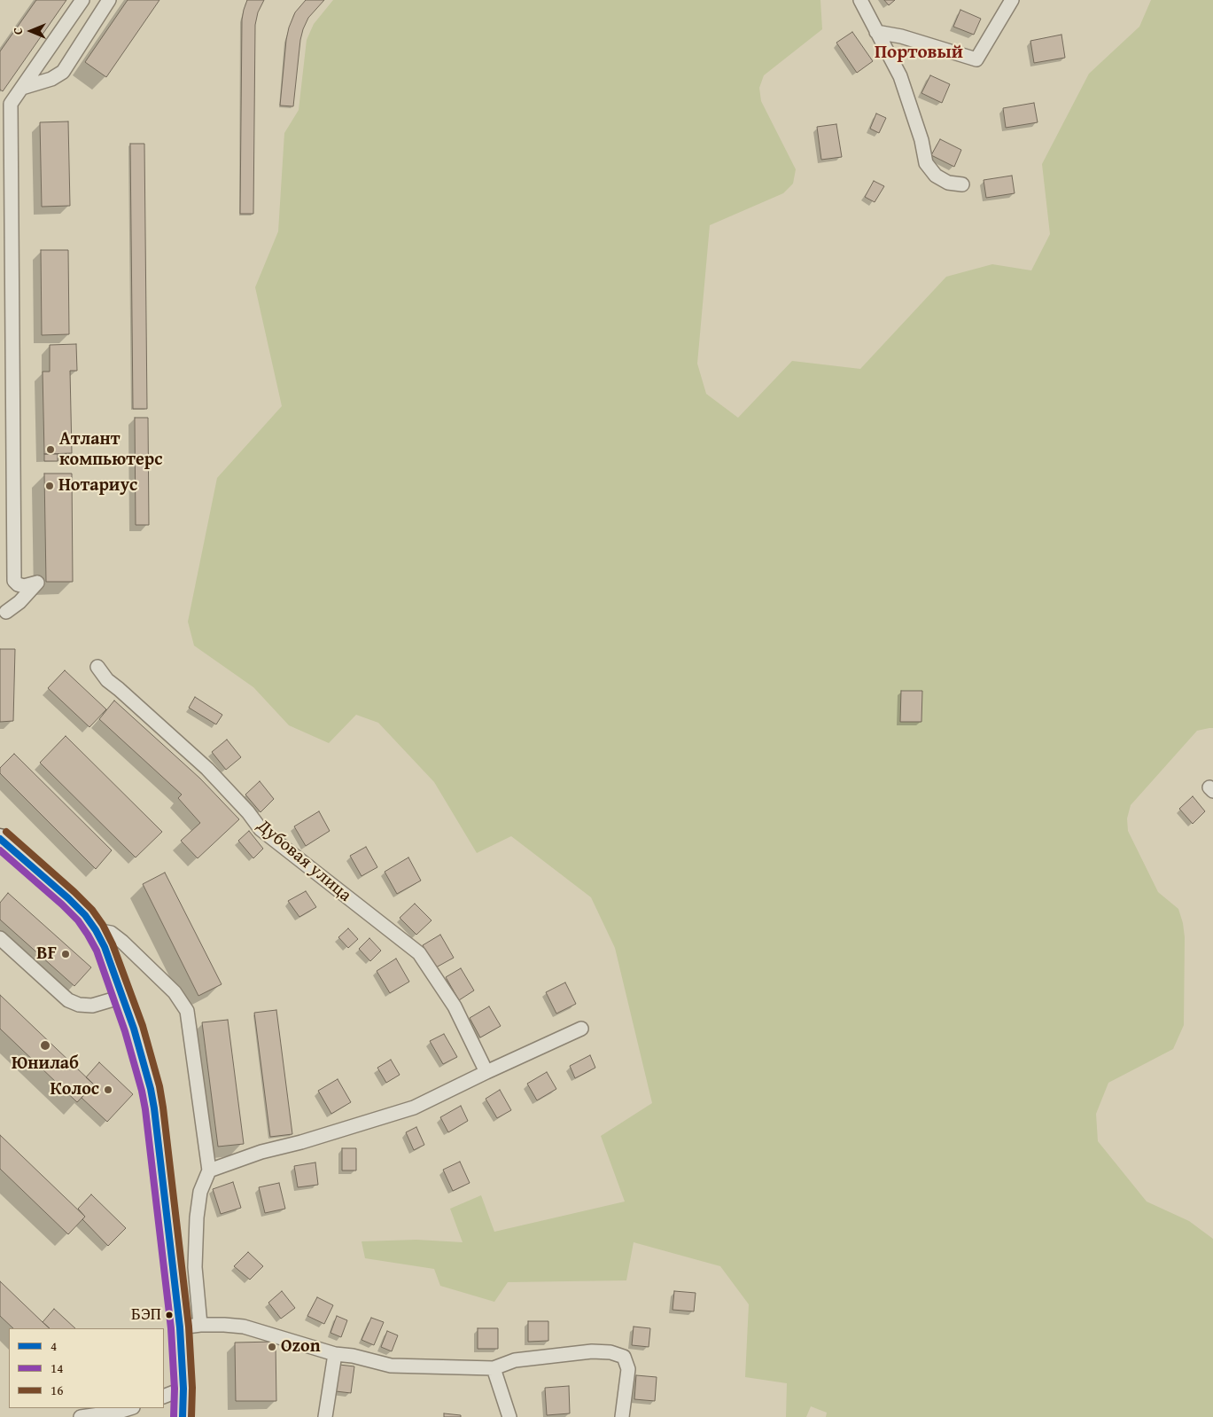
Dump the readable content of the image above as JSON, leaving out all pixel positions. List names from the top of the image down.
{
  "streets": {
    "street": ["Дубовая улица"]
  },
  "districts": ["Портовый"],
  "places": [
    "Атлант компьютерс",
    "Нотариус",
    "BF",
    "Юнилаб",
    "Колос",
    "БЭП",
    "Ozon"
  ],
  "lines": ["transit line 16", "transit line 4", "transit line 14"],
  "legend": ["4", "14", "16"],
  "north": "left"
}
